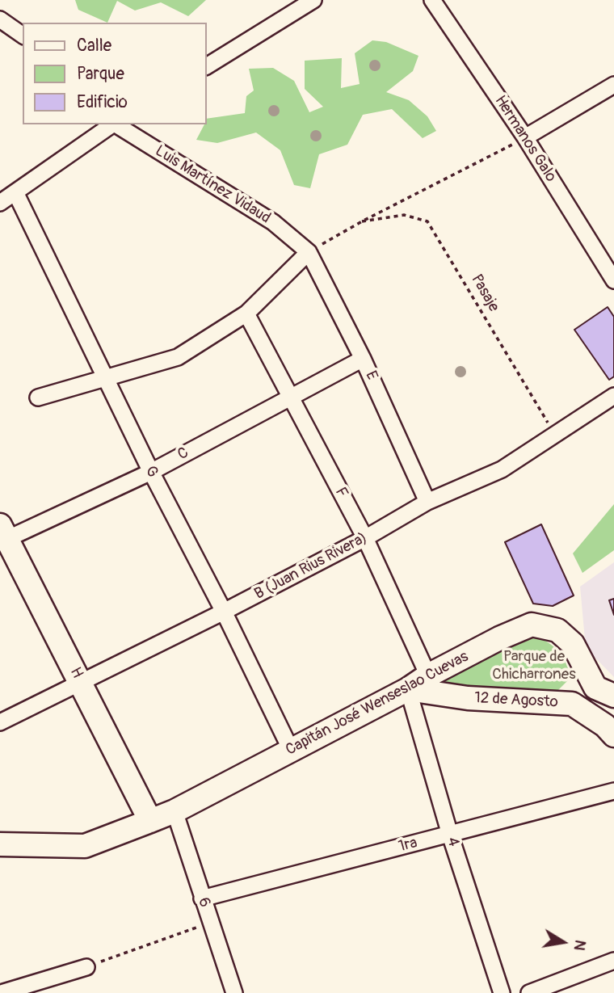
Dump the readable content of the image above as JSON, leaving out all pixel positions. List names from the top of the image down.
{
  "streets": {
    "street": [
      "Hermanos Galo",
      "Luis Martínez Vidaud",
      "E",
      "C",
      "G",
      "F",
      "B (Juan Rius Rivera)",
      "H",
      "12 de Agosto",
      "Capitán José Wenseslao Cuevas",
      "4",
      "1ra",
      "6"
    ],
    "path": ["Pasaje"]
  },
  "crossings": [
    ["Luis Martínez Vidaud", "E"],
    ["Pasaje", "B (Juan Rius Rivera)"],
    ["E", "C"],
    ["E", "B (Juan Rius Rivera)"],
    ["C", "G"],
    ["C", "F"],
    ["C", "H"],
    ["G", "B (Juan Rius Rivera)"],
    ["G", "Capitán José Wenseslao Cuevas"],
    ["F", "B (Juan Rius Rivera)"],
    ["F", "Capitán José Wenseslao Cuevas"],
    ["B (Juan Rius Rivera)", "H"],
    ["H", "Capitán José Wenseslao Cuevas"],
    ["12 de Agosto", "Capitán José Wenseslao Cuevas"],
    ["12 de Agosto", "4"],
    ["Capitán José Wenseslao Cuevas", "4"],
    ["Capitán José Wenseslao Cuevas", "6"],
    ["4", "1ra"],
    ["1ra", "6"]
  ],
  "parks": ["Parque de Chicharrones"],
  "legend": ["Calle", "Parque", "Edificio"],
  "north": "right"
}
